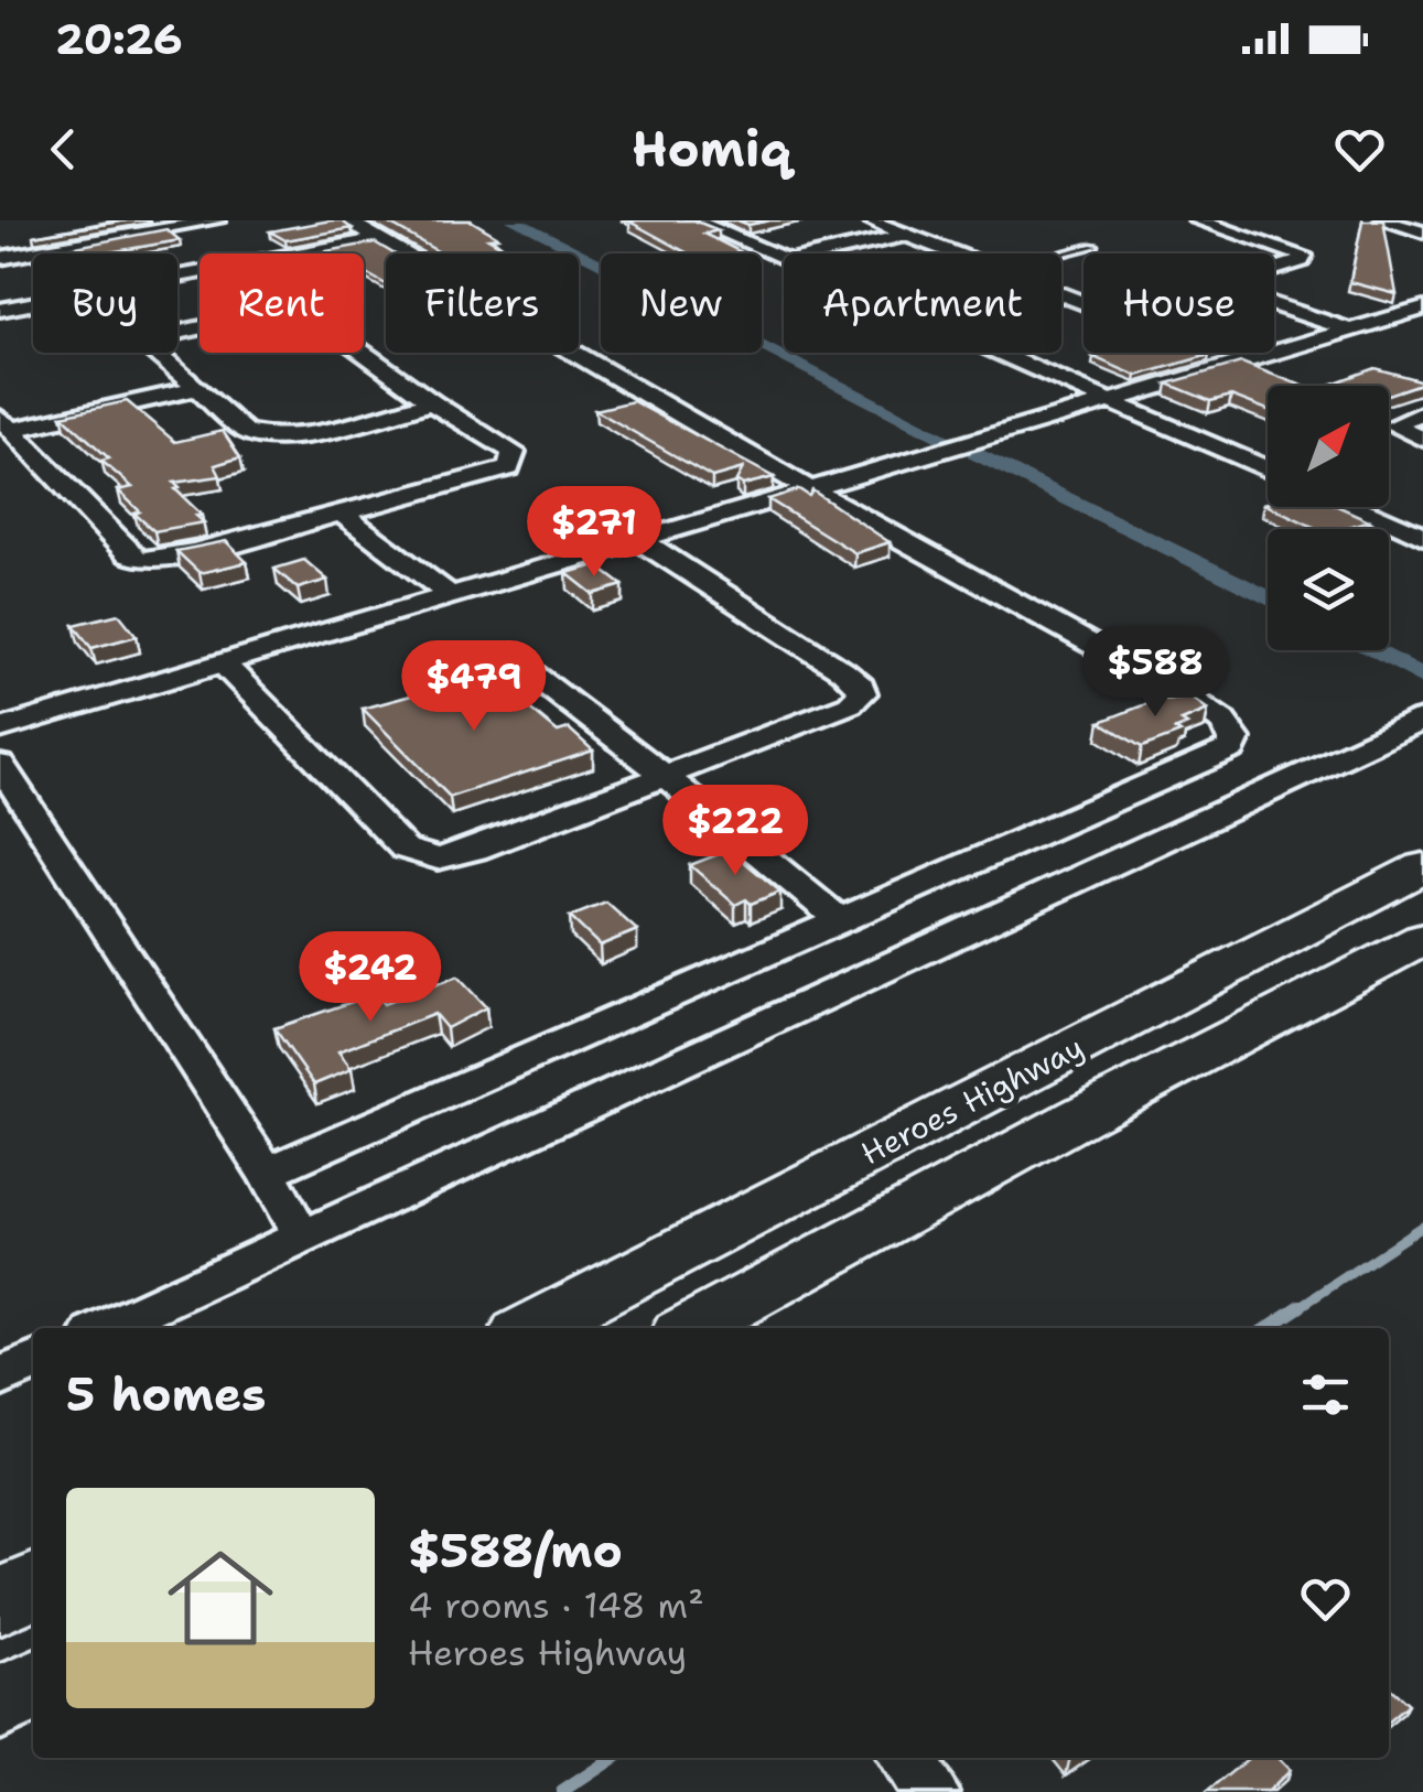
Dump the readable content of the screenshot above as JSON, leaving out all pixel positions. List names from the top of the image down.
{
  "streets": {
    "main road": ["Heroes Highway"]
  },
  "north": "top right",
  "page": {
    "status": "20:26",
    "header": "Homiq",
    "chip": [
      "Buy",
      "Rent",
      "Filters",
      "New",
      "Apartment",
      "House"
    ],
    "price": [
      "$271",
      "$588",
      "$479",
      "$222",
      "$242"
    ],
    "heading": "5 homes",
    "list": [
      {
        "name": "$588/mo",
        "note": "4 rooms · 148 m² · Heroes Highway"
      }
    ]
  }
}
